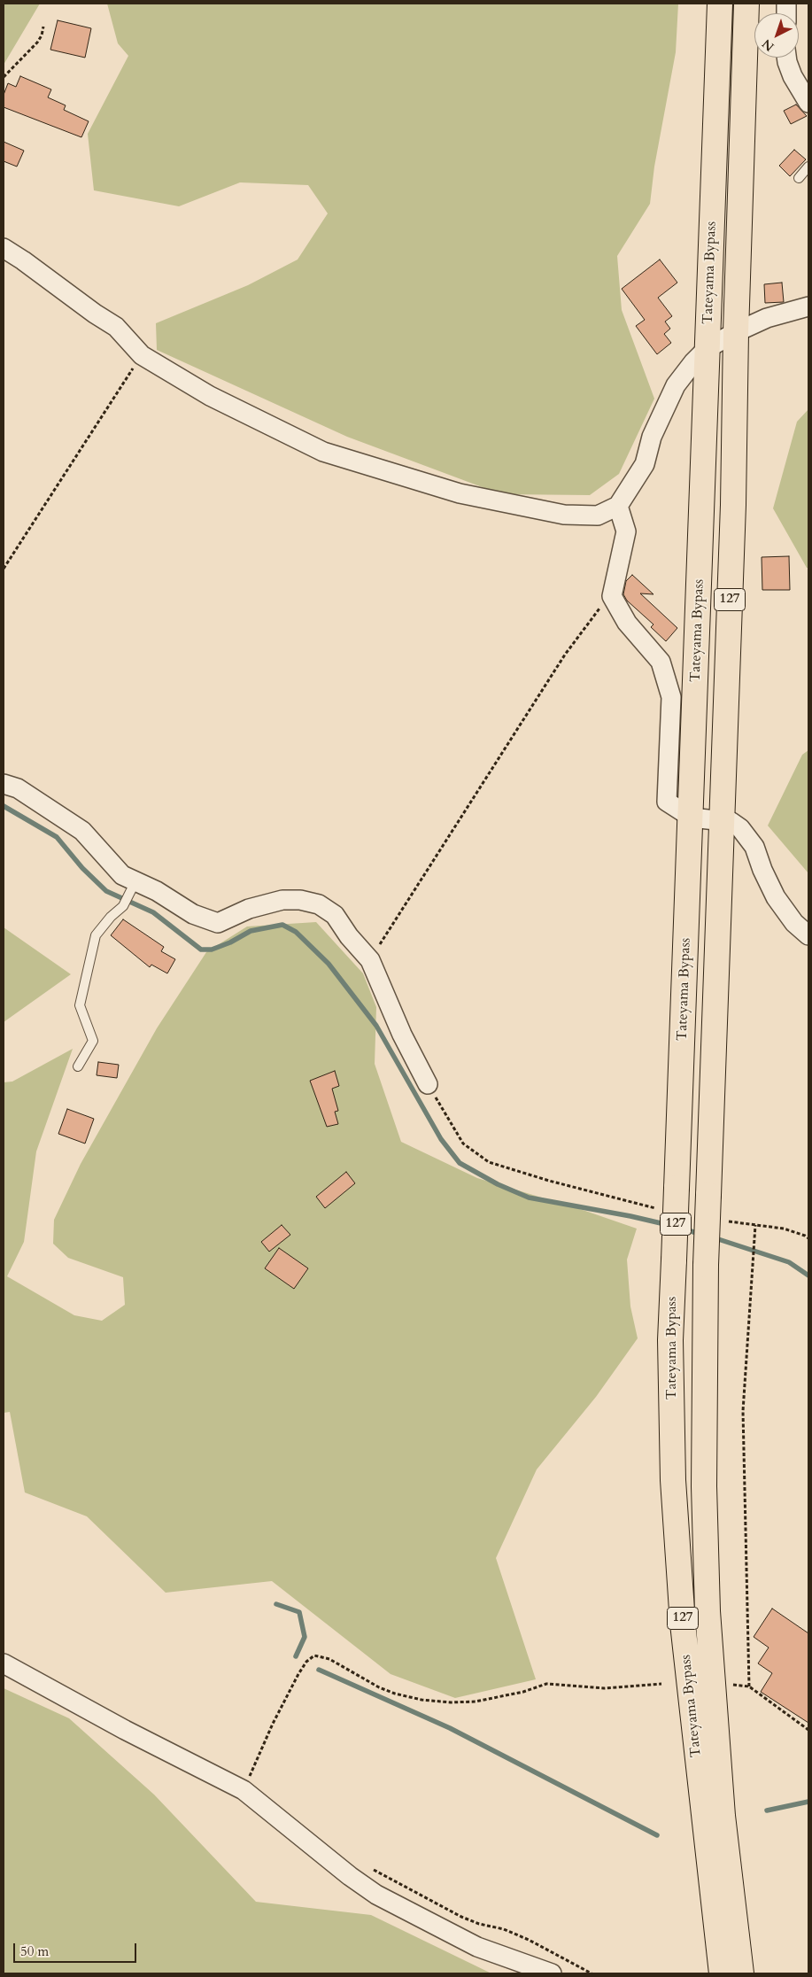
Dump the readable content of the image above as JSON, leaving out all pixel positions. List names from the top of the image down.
{
  "streets": {
    "highway": ["Tateyama Bypass", "127"]
  },
  "scale_bar": "50 m",
  "north": "bottom left"
}
